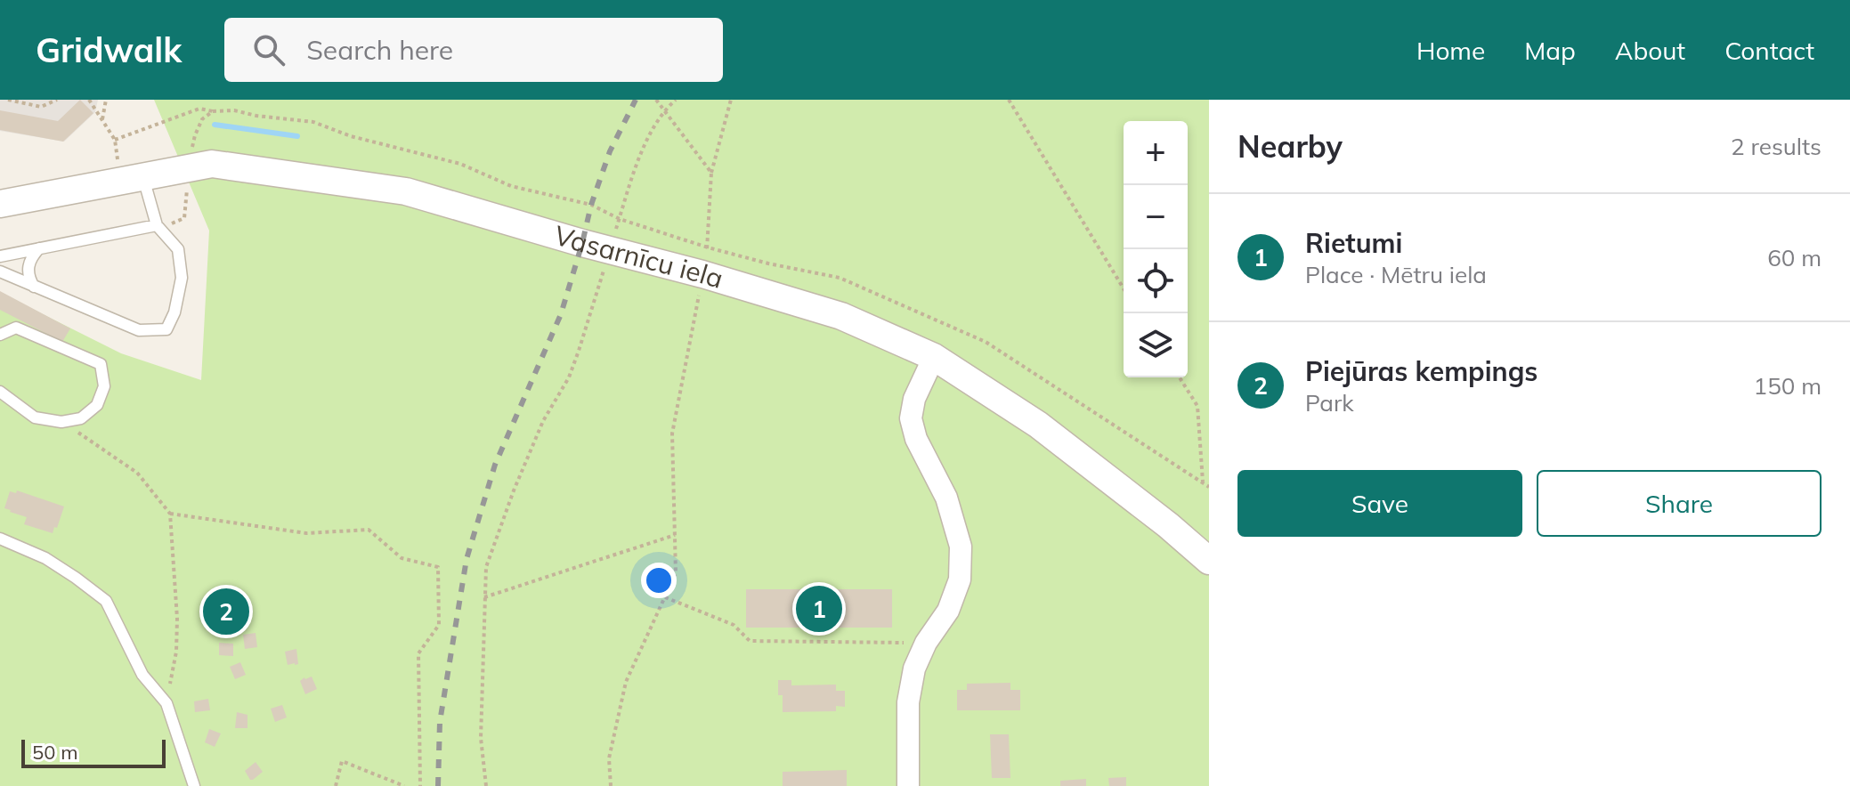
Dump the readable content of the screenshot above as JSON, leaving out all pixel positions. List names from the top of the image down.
{
  "streets": {
    "street": ["Vasarnīcu iela"]
  },
  "scale_bar": "50 m",
  "page": {
    "header": "Gridwalk",
    "search": "Search here",
    "nav": [
      "Home",
      "Map",
      "About",
      "Contact"
    ],
    "heading": ["Nearby", "2 results"],
    "map_buttons": ["+", "−"],
    "list": [
      {
        "mark": "1",
        "name": "Rietumi",
        "note": "Place · Mētru iela",
        "value": "60 m"
      },
      {
        "mark": "2",
        "name": "Piejūras kempings",
        "note": "Park",
        "value": "150 m"
      }
    ],
    "buttons": ["Save", "Share"],
    "pins": ["1", "2"],
    "scale": "50 m"
  }
}
